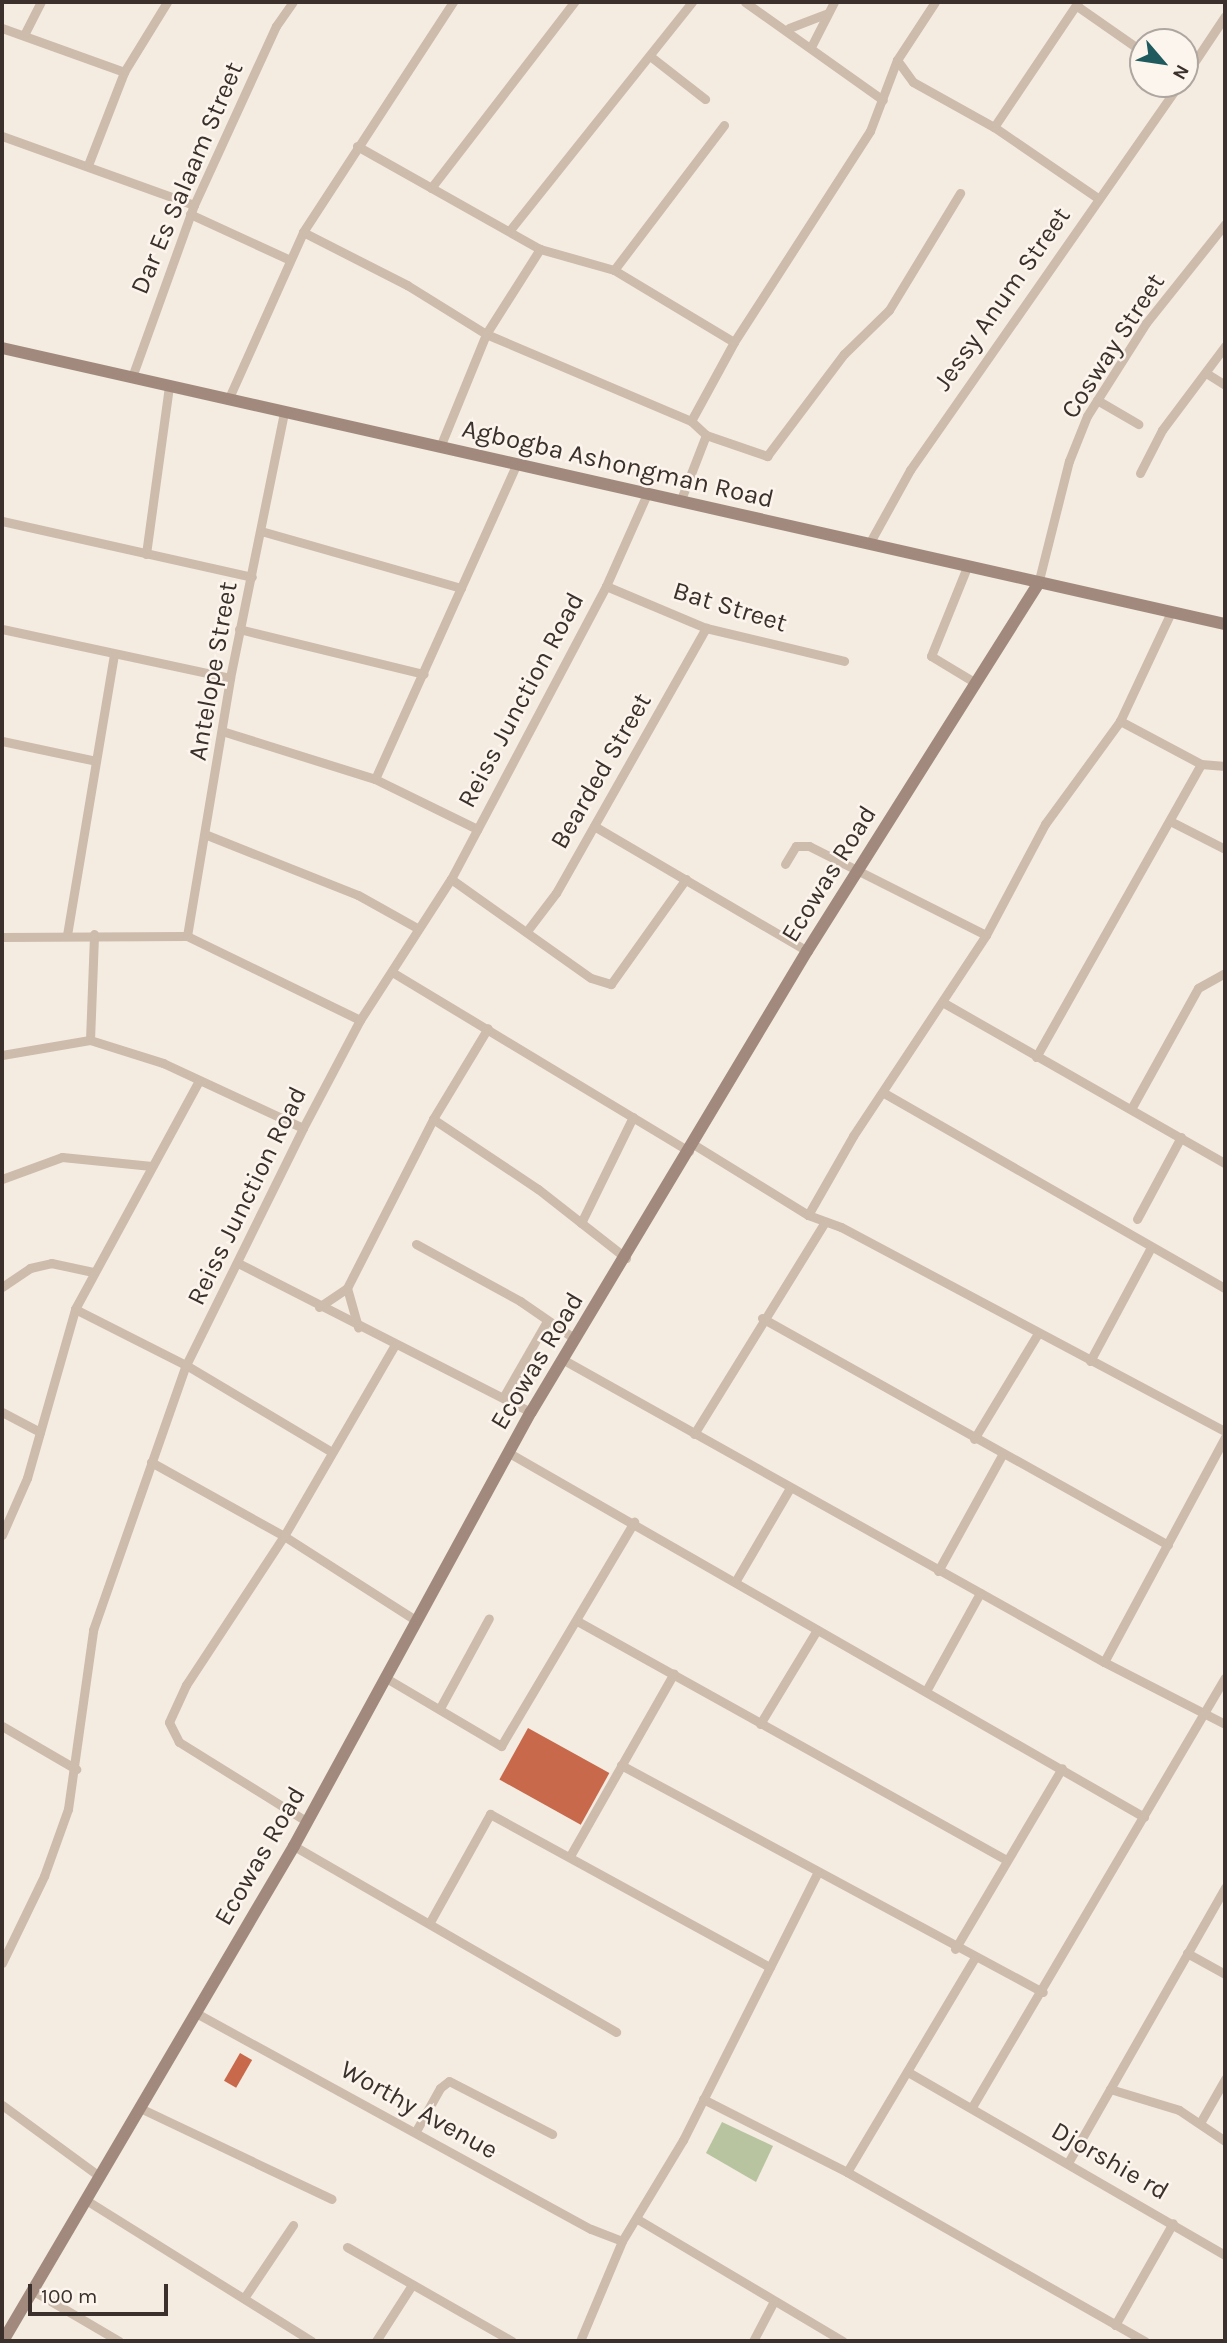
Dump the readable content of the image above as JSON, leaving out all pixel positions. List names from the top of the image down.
{
  "streets": {
    "street": [
      "Dar Es Salaam Street",
      "Jessy Anum Street",
      "Cosway Street",
      "Agbogba Ashongman Road",
      "Bat Street",
      "Antelope Street",
      "Reiss Junction Road",
      "Bearded Street",
      "Ecowas Road",
      "Worthy Avenue",
      "Djorshie rd"
    ]
  },
  "crossings": [
    ["Dar Es Salaam Street", "Agbogba Ashongman Road"],
    ["Jessy Anum Street", "Agbogba Ashongman Road"],
    ["Cosway Street", "Agbogba Ashongman Road"],
    ["Cosway Street", "Ecowas Road"],
    ["Agbogba Ashongman Road", "Antelope Street"],
    ["Agbogba Ashongman Road", "Reiss Junction Road"],
    ["Agbogba Ashongman Road", "Ecowas Road"],
    ["Bat Street", "Reiss Junction Road"],
    ["Bat Street", "Bearded Street"],
    ["Ecowas Road", "Worthy Avenue"]
  ],
  "scale_bar": "100 m",
  "north": "bottom right"
}
